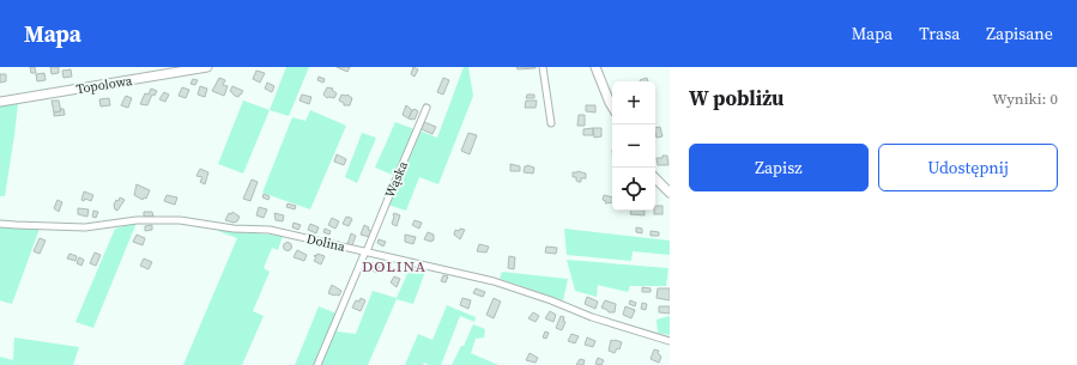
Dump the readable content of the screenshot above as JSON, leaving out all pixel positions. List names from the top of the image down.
{
  "streets": {
    "street": ["Topolowa", "Wąska", "Dolina"]
  },
  "crossings": [
    ["Wąska", "Dolina"]
  ],
  "districts": ["DOLINA"],
  "page": {
    "header": "Mapa",
    "nav": ["Mapa", "Trasa", "Zapisane"],
    "heading": ["W pobliżu", "Wyniki: 0"],
    "map_buttons": ["+", "−"],
    "buttons": ["Zapisz", "Udostępnij"]
  }
}
